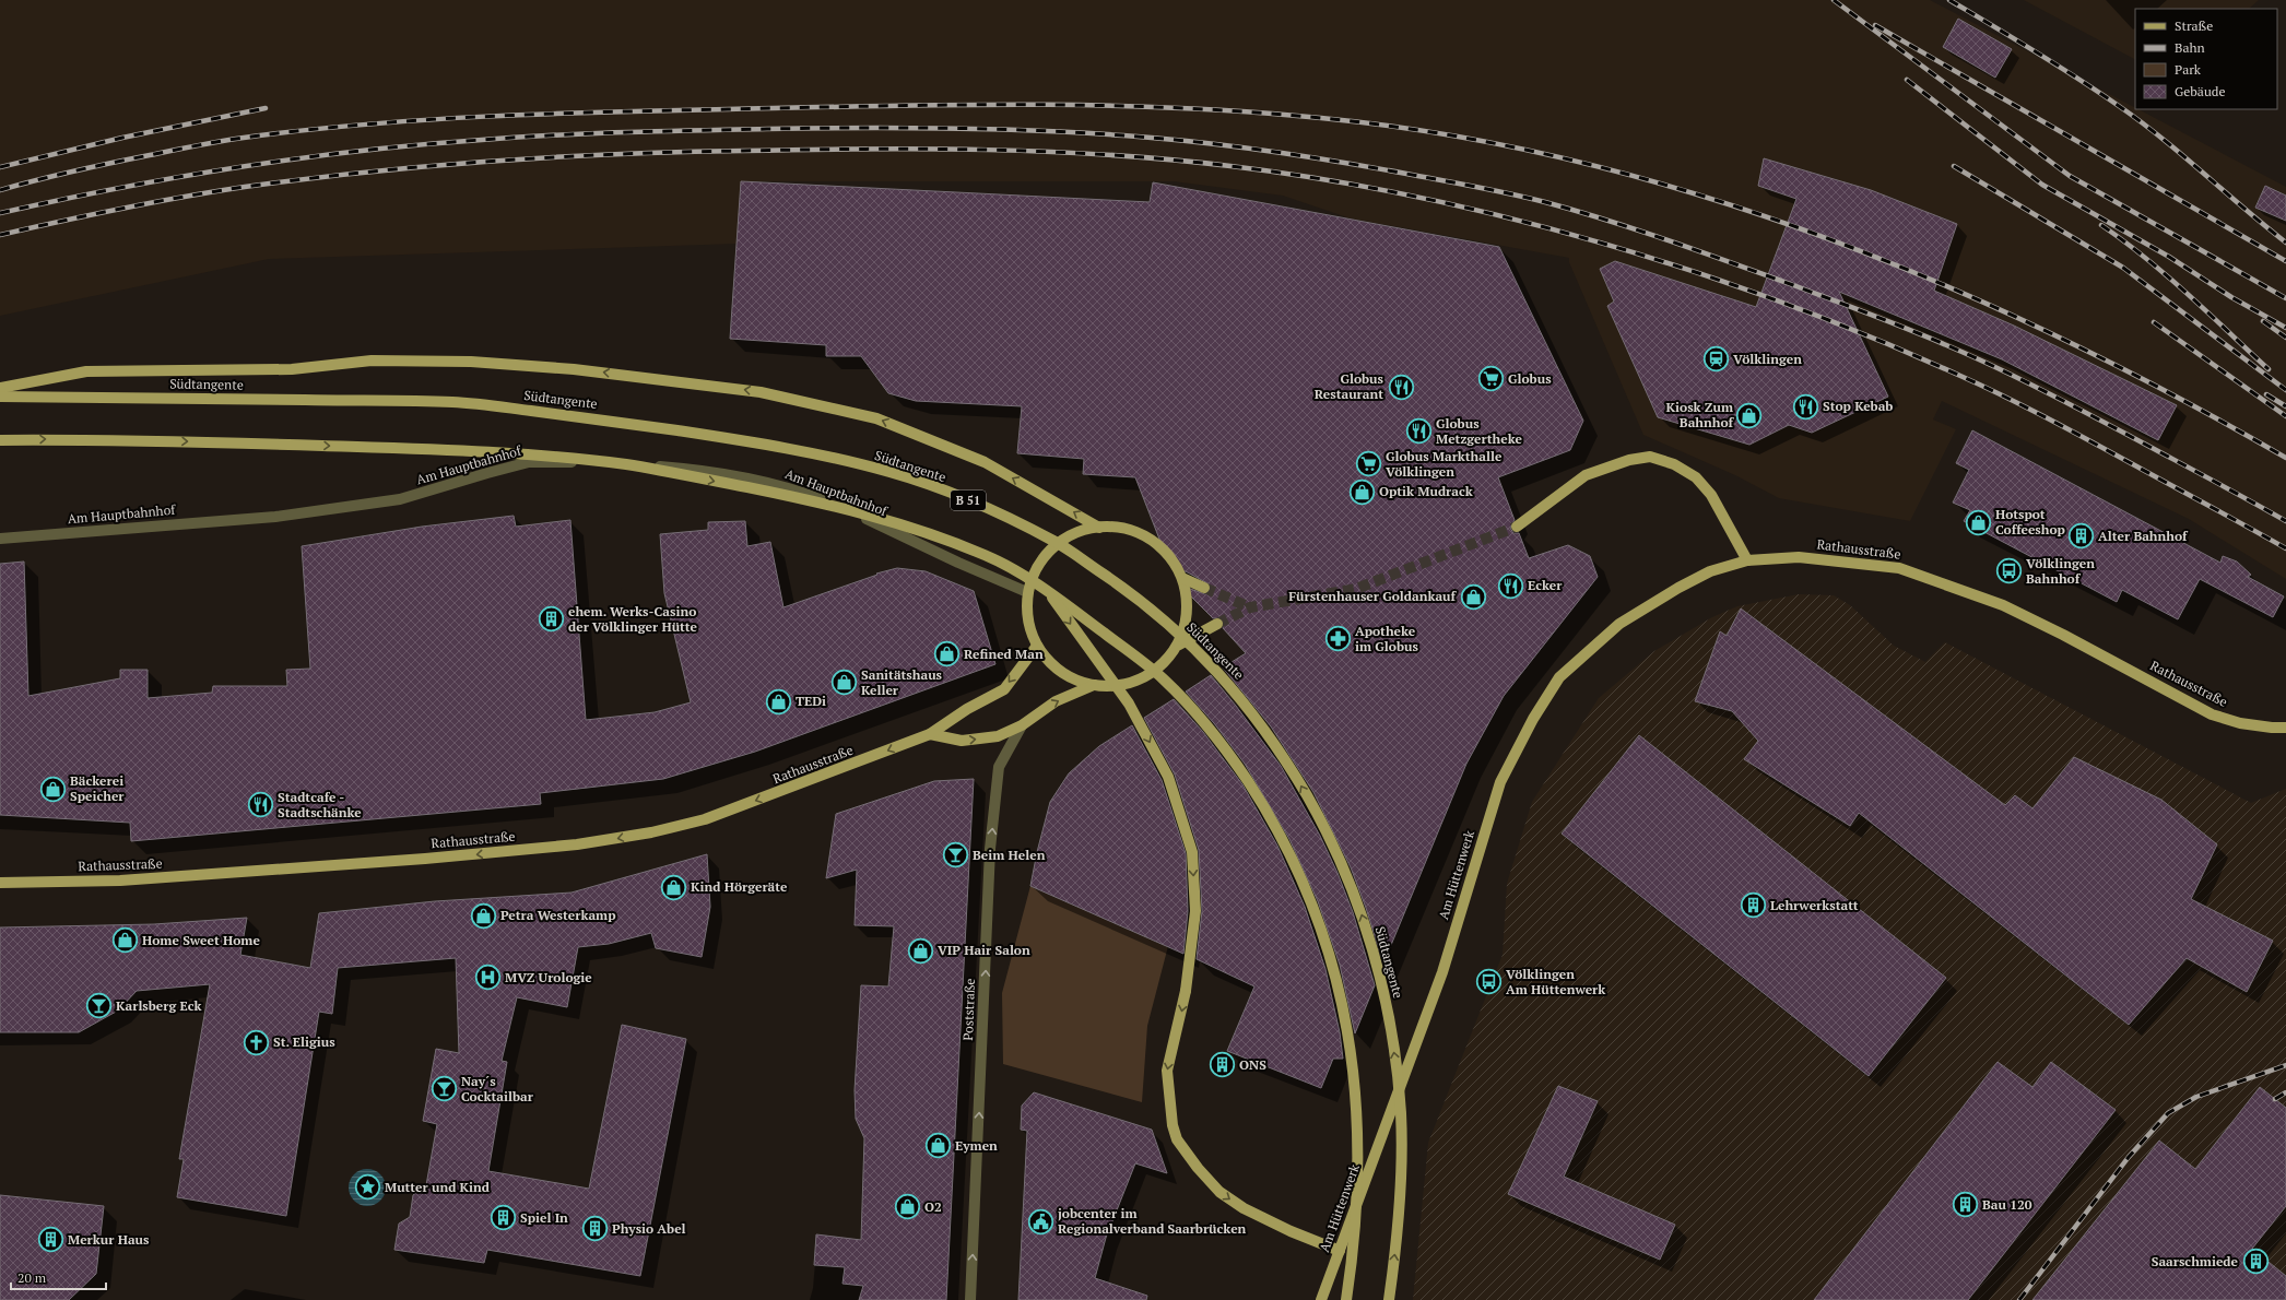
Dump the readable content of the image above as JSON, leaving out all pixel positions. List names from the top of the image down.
{
  "streets": {
    "main road": [
      "Südtangente",
      "B 51",
      "Rathausstraße",
      "Am Hüttenwerk"
    ],
    "street": ["Am Hauptbahnhof", "Poststraße"]
  },
  "crossings": [
    ["Rathausstraße", "Am Hüttenwerk"]
  ],
  "one_way": ["Südtangente", "Rathausstraße", "Poststraße"],
  "places": {
    "station": ["Völklingen"],
    "supermarket": ["Globus", "Globus Markthalle Völklingen"],
    "restaurant": [
      "Globus Restaurant",
      "Stop Kebab",
      "Globus Metzgertheke",
      "Ecker",
      "Stadtcafe - Stadtschänke"
    ],
    "shop": [
      "Kiosk Zum Bahnhof",
      "Optik Mudrack",
      "Hotspot Coffeeshop",
      "Fürstenhauser Goldankauf",
      "Refined Man",
      "Sanitätshaus Keller",
      "TEDi",
      "Bäckerei Speicher",
      "Kind Hörgeräte",
      "Petra Westerkamp",
      "Home Sweet Home",
      "VIP Hair Salon",
      "Eymen",
      "O2"
    ],
    "building": [
      "Alter Bahnhof",
      "ehem. Werks-Casino der Völklinger Hütte",
      "Lehrwerkstatt",
      "ONS",
      "Bau 120",
      "Spiel In",
      "Physio Abel",
      "Merkur Haus",
      "Saarschmiede"
    ],
    "bus stop": ["Völklingen Bahnhof", "Völklingen Am Hüttenwerk"],
    "pharmacy": ["Apotheke im Globus"],
    "bar": ["Beim Helen", "Karlsberg Eck", "Nay´s Cocktailbar"],
    "hospital": ["MVZ Urologie"],
    "church": ["St. Eligius"],
    "place": ["Mutter und Kind"],
    "public building": ["jobcenter im Regionalverband Saarbrücken"]
  },
  "legend": [
    "Straße",
    "Bahn",
    "Park",
    "Gebäude"
  ],
  "scale_bar": "20 m"
}
